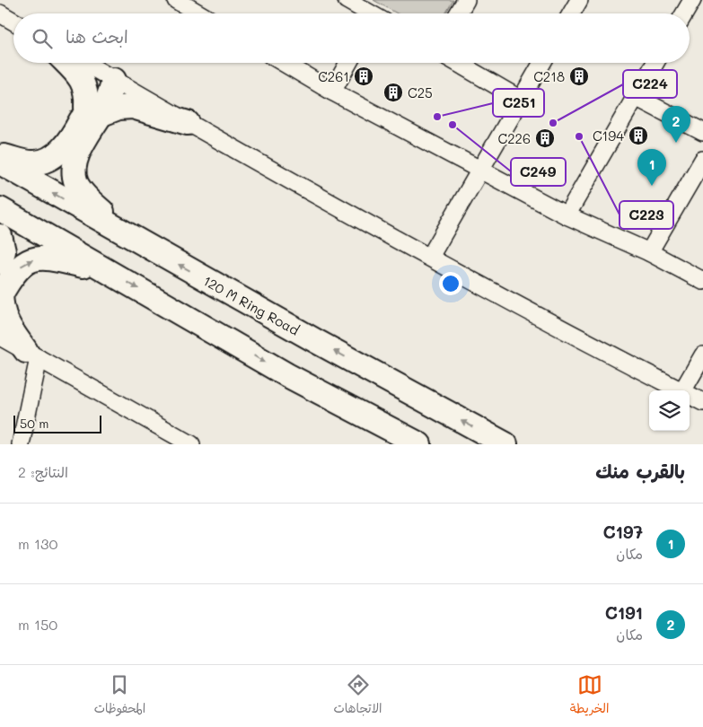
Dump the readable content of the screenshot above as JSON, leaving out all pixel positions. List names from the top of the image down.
{
  "streets": {
    "highway": ["120 M Ring Road"]
  },
  "places": {
    "building": [
      "C261",
      "C218",
      "C25",
      "C194",
      "C226"
    ],
    "other": [
      "C251",
      "C224",
      "C249",
      "C223"
    ]
  },
  "scale_bar": "50 m",
  "page": {
    "search": "ابحث هنا",
    "pins": ["2", "1"],
    "scale": "50 m",
    "heading": ["بالقرب منك", "النتائج: 2"],
    "list": [
      {
        "mark": "1",
        "name": "C197",
        "note": "مكان",
        "value": "130 m"
      },
      {
        "mark": "2",
        "name": "C191",
        "note": "مكان",
        "value": "150 m"
      }
    ],
    "nav": ["الخريطة", "الاتجاهات", "المحفوظات"]
  }
}
